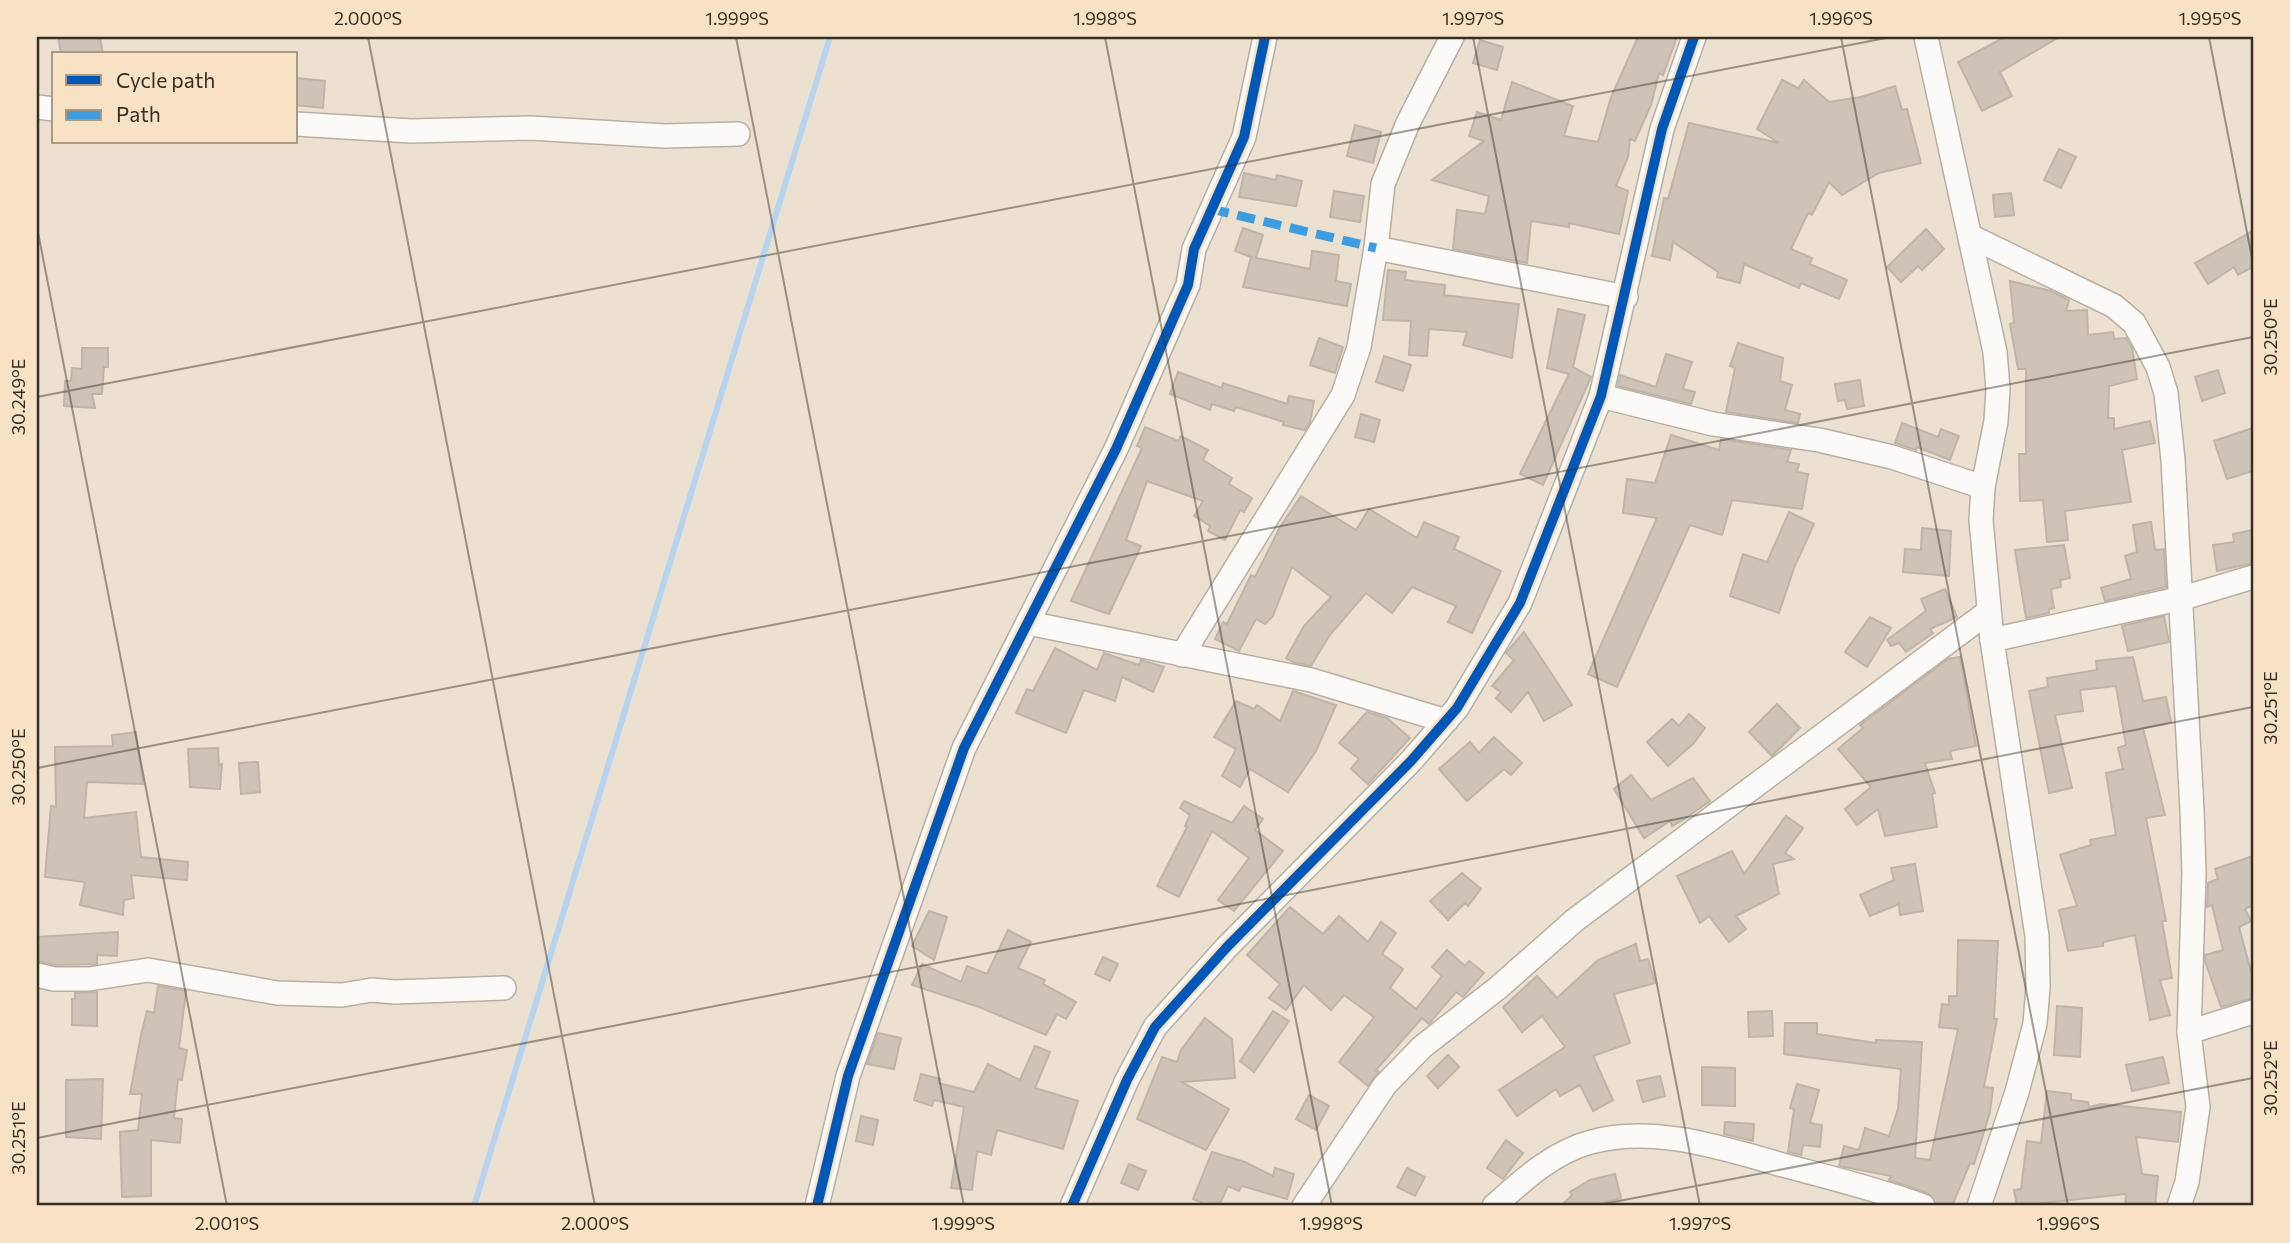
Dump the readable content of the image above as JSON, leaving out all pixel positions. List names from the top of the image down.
{
  "legend": ["Cycle path", "Path"],
  "coordinates": [
    "2.000°S",
    "1.999°S",
    "1.998°S",
    "1.997°S",
    "1.996°S",
    "1.995°S",
    "30.250°E",
    "30.249°E",
    "30.251°E",
    "30.252°E",
    "2.001°S"
  ]
}
